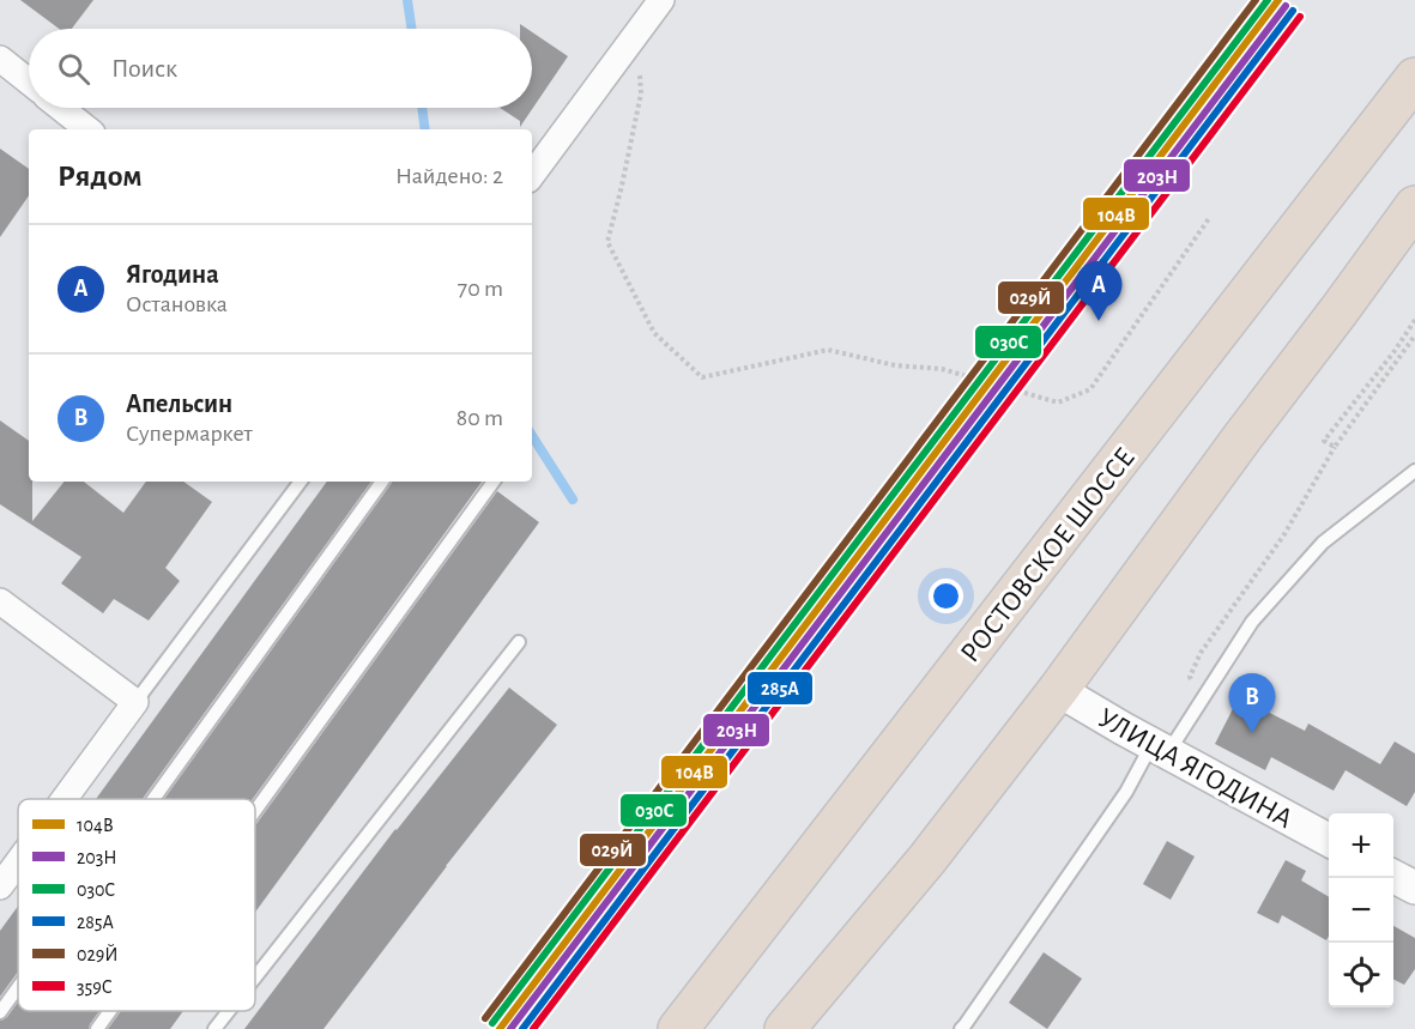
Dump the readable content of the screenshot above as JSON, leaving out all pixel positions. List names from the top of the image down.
{
  "streets": {
    "highway": ["РОСТОВСКОЕ ШОССЕ"],
    "street": ["УЛИЦА ЯГОДИНА"]
  },
  "lines": [
    "transit line 104В",
    "transit line 030C",
    "transit line 029Й",
    "transit line 203Н",
    "transit line 285А",
    "transit line 359С"
  ],
  "legend": [
    "104В",
    "203Н",
    "030C",
    "285А",
    "029Й",
    "359С"
  ],
  "page": {
    "search": "Поиск",
    "heading": ["Рядом", "Найдено: 2"],
    "list": [
      {
        "mark": "A",
        "name": "Ягодина",
        "note": "Остановка",
        "value": "70 m"
      },
      {
        "mark": "B",
        "name": "Апельсин",
        "note": "Супермаркет",
        "value": "80 m"
      }
    ],
    "pins": ["A", "B"],
    "map_buttons": ["+", "−"]
  }
}
